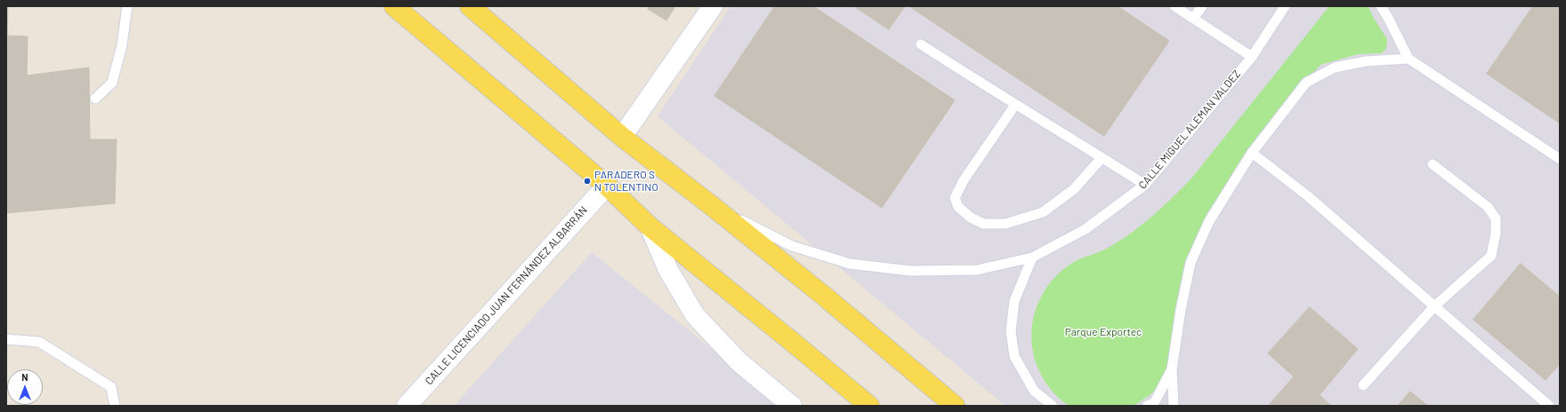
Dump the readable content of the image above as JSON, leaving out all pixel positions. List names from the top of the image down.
{
  "streets": {
    "street": ["CALLE LICENCIADO JUAN FERNÁNDEZ ALBARRÁN"],
    "lane": ["CALLE MIGUEL ALEMAN VALDEZ"]
  },
  "parks": ["Parque Exportec"],
  "places": ["PARADERO S N TOLENTINO"],
  "north": "top"
}
